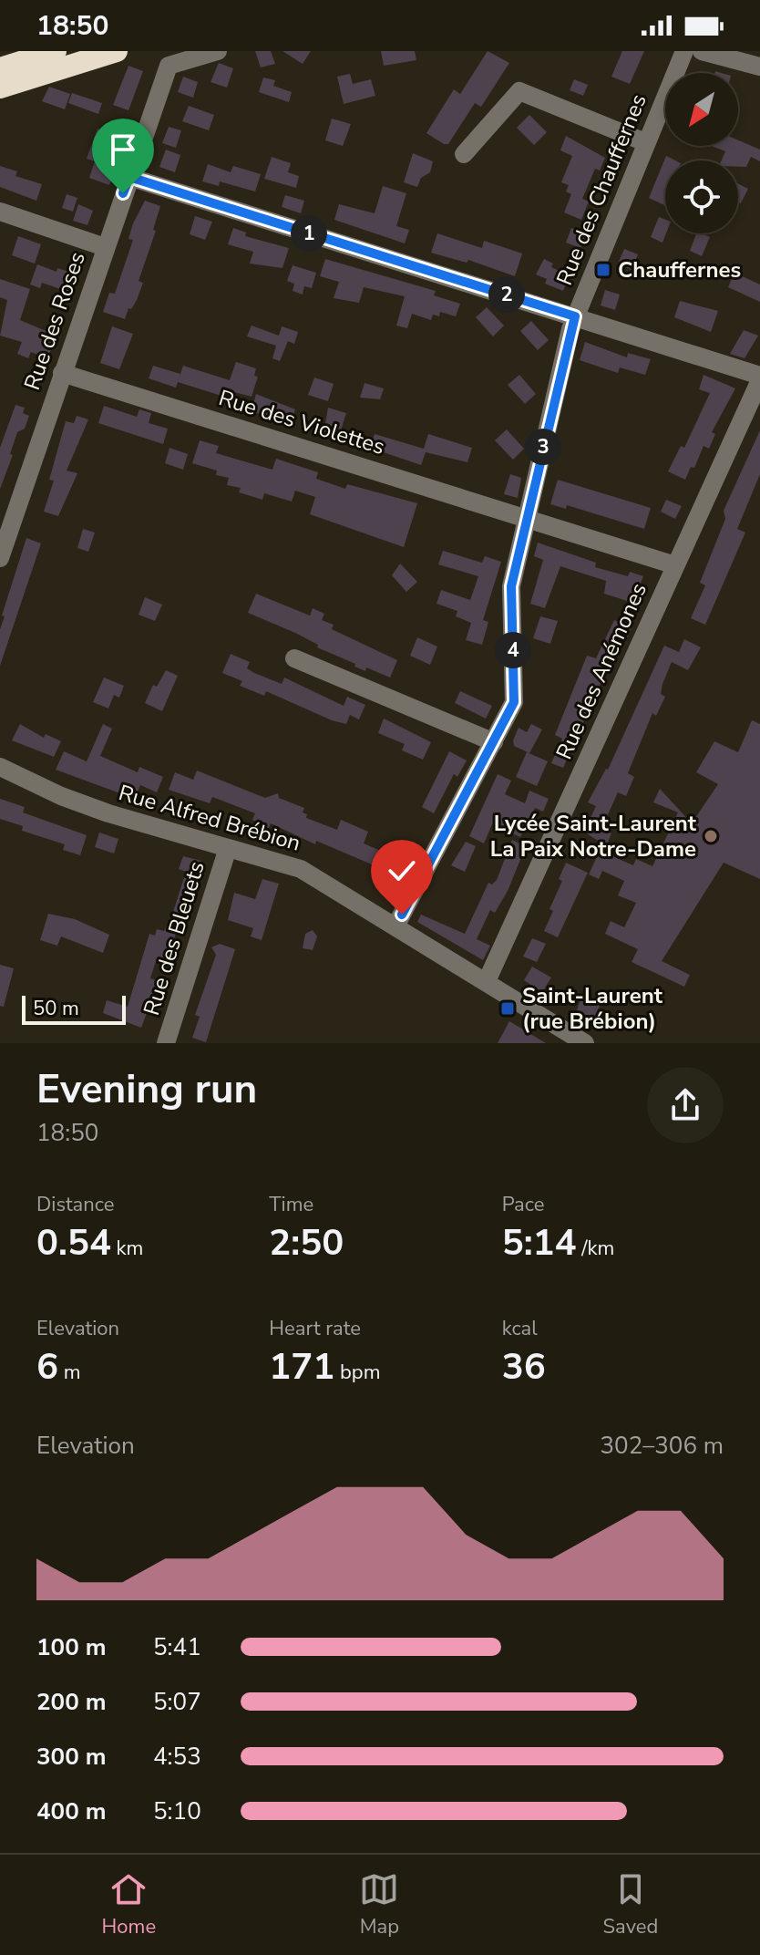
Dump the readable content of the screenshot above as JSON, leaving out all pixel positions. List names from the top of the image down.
{
  "streets": {
    "street": [
      "Rue des Chauffernes",
      "Rue des Roses",
      "Rue des Violettes",
      "Rue des Anémones",
      "Rue Alfred Brébion",
      "Rue des Bleuets"
    ]
  },
  "crossings": [
    ["Rue des Chauffernes", "Rue des Violettes"],
    ["Rue des Chauffernes", "Rue Alfred Brébion"],
    ["Rue des Roses", "Rue des Violettes"],
    ["Rue des Violettes", "Rue des Anémones"],
    ["Rue des Anémones", "Rue Alfred Brébion"],
    ["Rue Alfred Brébion", "Rue des Bleuets"]
  ],
  "places": {
    "transit": ["Chauffernes", "Saint-Laurent (rue Brébion)"],
    "other": ["Lycée Saint-Laurent La Paix Notre-Dame"]
  },
  "scale_bar": "50 m",
  "north": "bottom left",
  "page": {
    "status": "18:50",
    "pins": [
      "1",
      "2",
      "3",
      "4"
    ],
    "scale": "50 m",
    "heading": ["Evening run", "18:50"],
    "stats": [
      ["Distance", "0.54 km"],
      ["Time", "2:50"],
      ["Pace", "5:14 /km"],
      ["Elevation", "6 m"],
      ["Heart rate", "171 bpm"],
      ["kcal", "36"]
    ],
    "chart": ["Elevation", "302–306 m"],
    "list": [
      {
        "name": "100 m",
        "note": "5:41"
      },
      {
        "name": "200 m",
        "note": "5:07"
      },
      {
        "name": "300 m",
        "note": "4:53"
      },
      {
        "name": "400 m",
        "note": "5:10"
      }
    ],
    "tabs": ["Home", "Map", "Saved"]
  }
}
